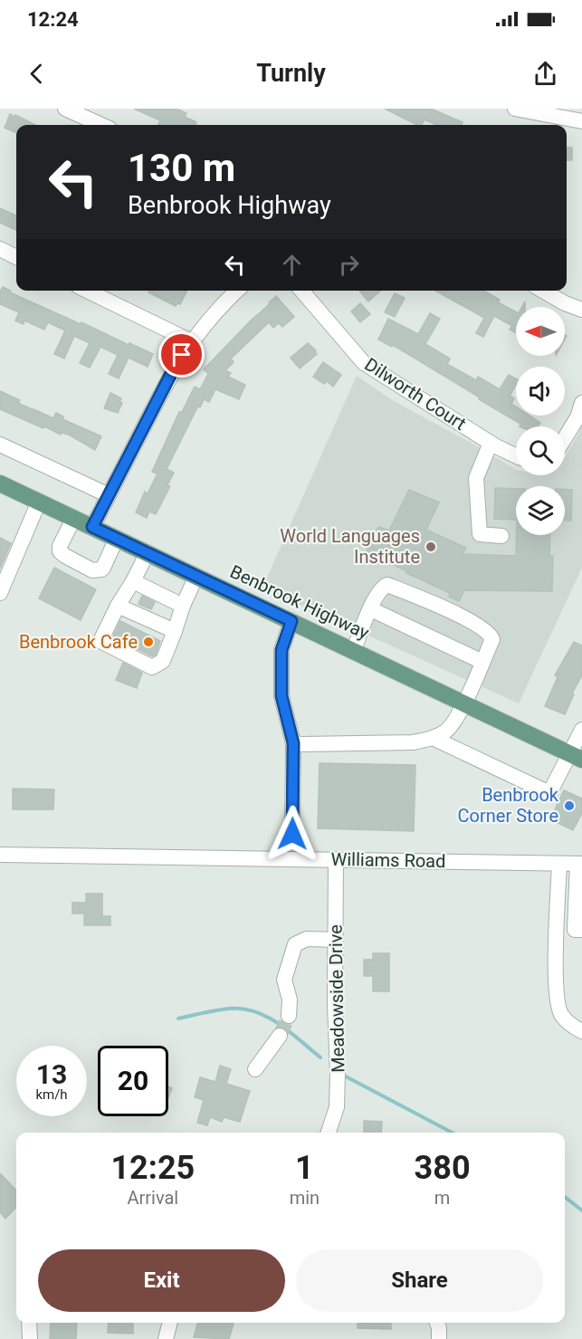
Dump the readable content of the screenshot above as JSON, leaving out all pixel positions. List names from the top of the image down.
{
  "streets": {
    "main road": ["Benbrook Highway"],
    "street": ["Dilworth Court", "Williams Road", "Meadowside Drive"]
  },
  "crossings": [
    ["Williams Road", "Meadowside Drive"]
  ],
  "places": ["World Languages Institute", "Benbrook Cafe", "Benbrook Corner Store"],
  "north": "left",
  "page": {
    "status": "12:24",
    "header": "Turnly",
    "turn": ["130 m", "Benbrook Highway"],
    "speed": "13 km/h",
    "limit": "20",
    "eta": [
      "12:25",
      "Arrival",
      "1",
      "min",
      "380",
      "m"
    ],
    "buttons": ["Exit", "Share"]
  }
}
